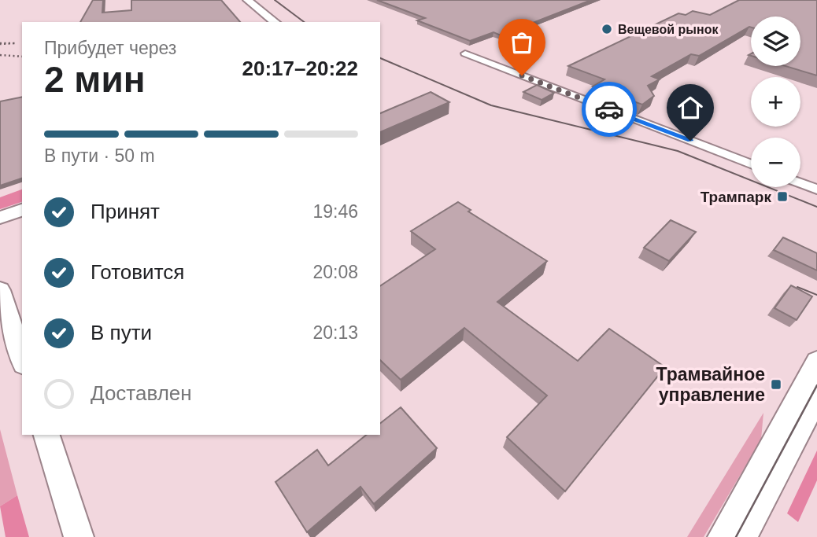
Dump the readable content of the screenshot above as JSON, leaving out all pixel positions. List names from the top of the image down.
{
  "places": {
    "other": ["Вещевой рынок"],
    "transit": ["Трампарк", "Трамвайное управление"]
  },
  "page": {
    "map_buttons": ["+", "−"],
    "heading": ["2 мин", "Прибудет через", "20:17–20:22"],
    "bar": "В пути · 50 m",
    "list": [
      ["Принят", "19:46"],
      ["Готовится", "20:08"],
      ["В пути", "20:13"],
      "Доставлен"
    ]
  }
}
